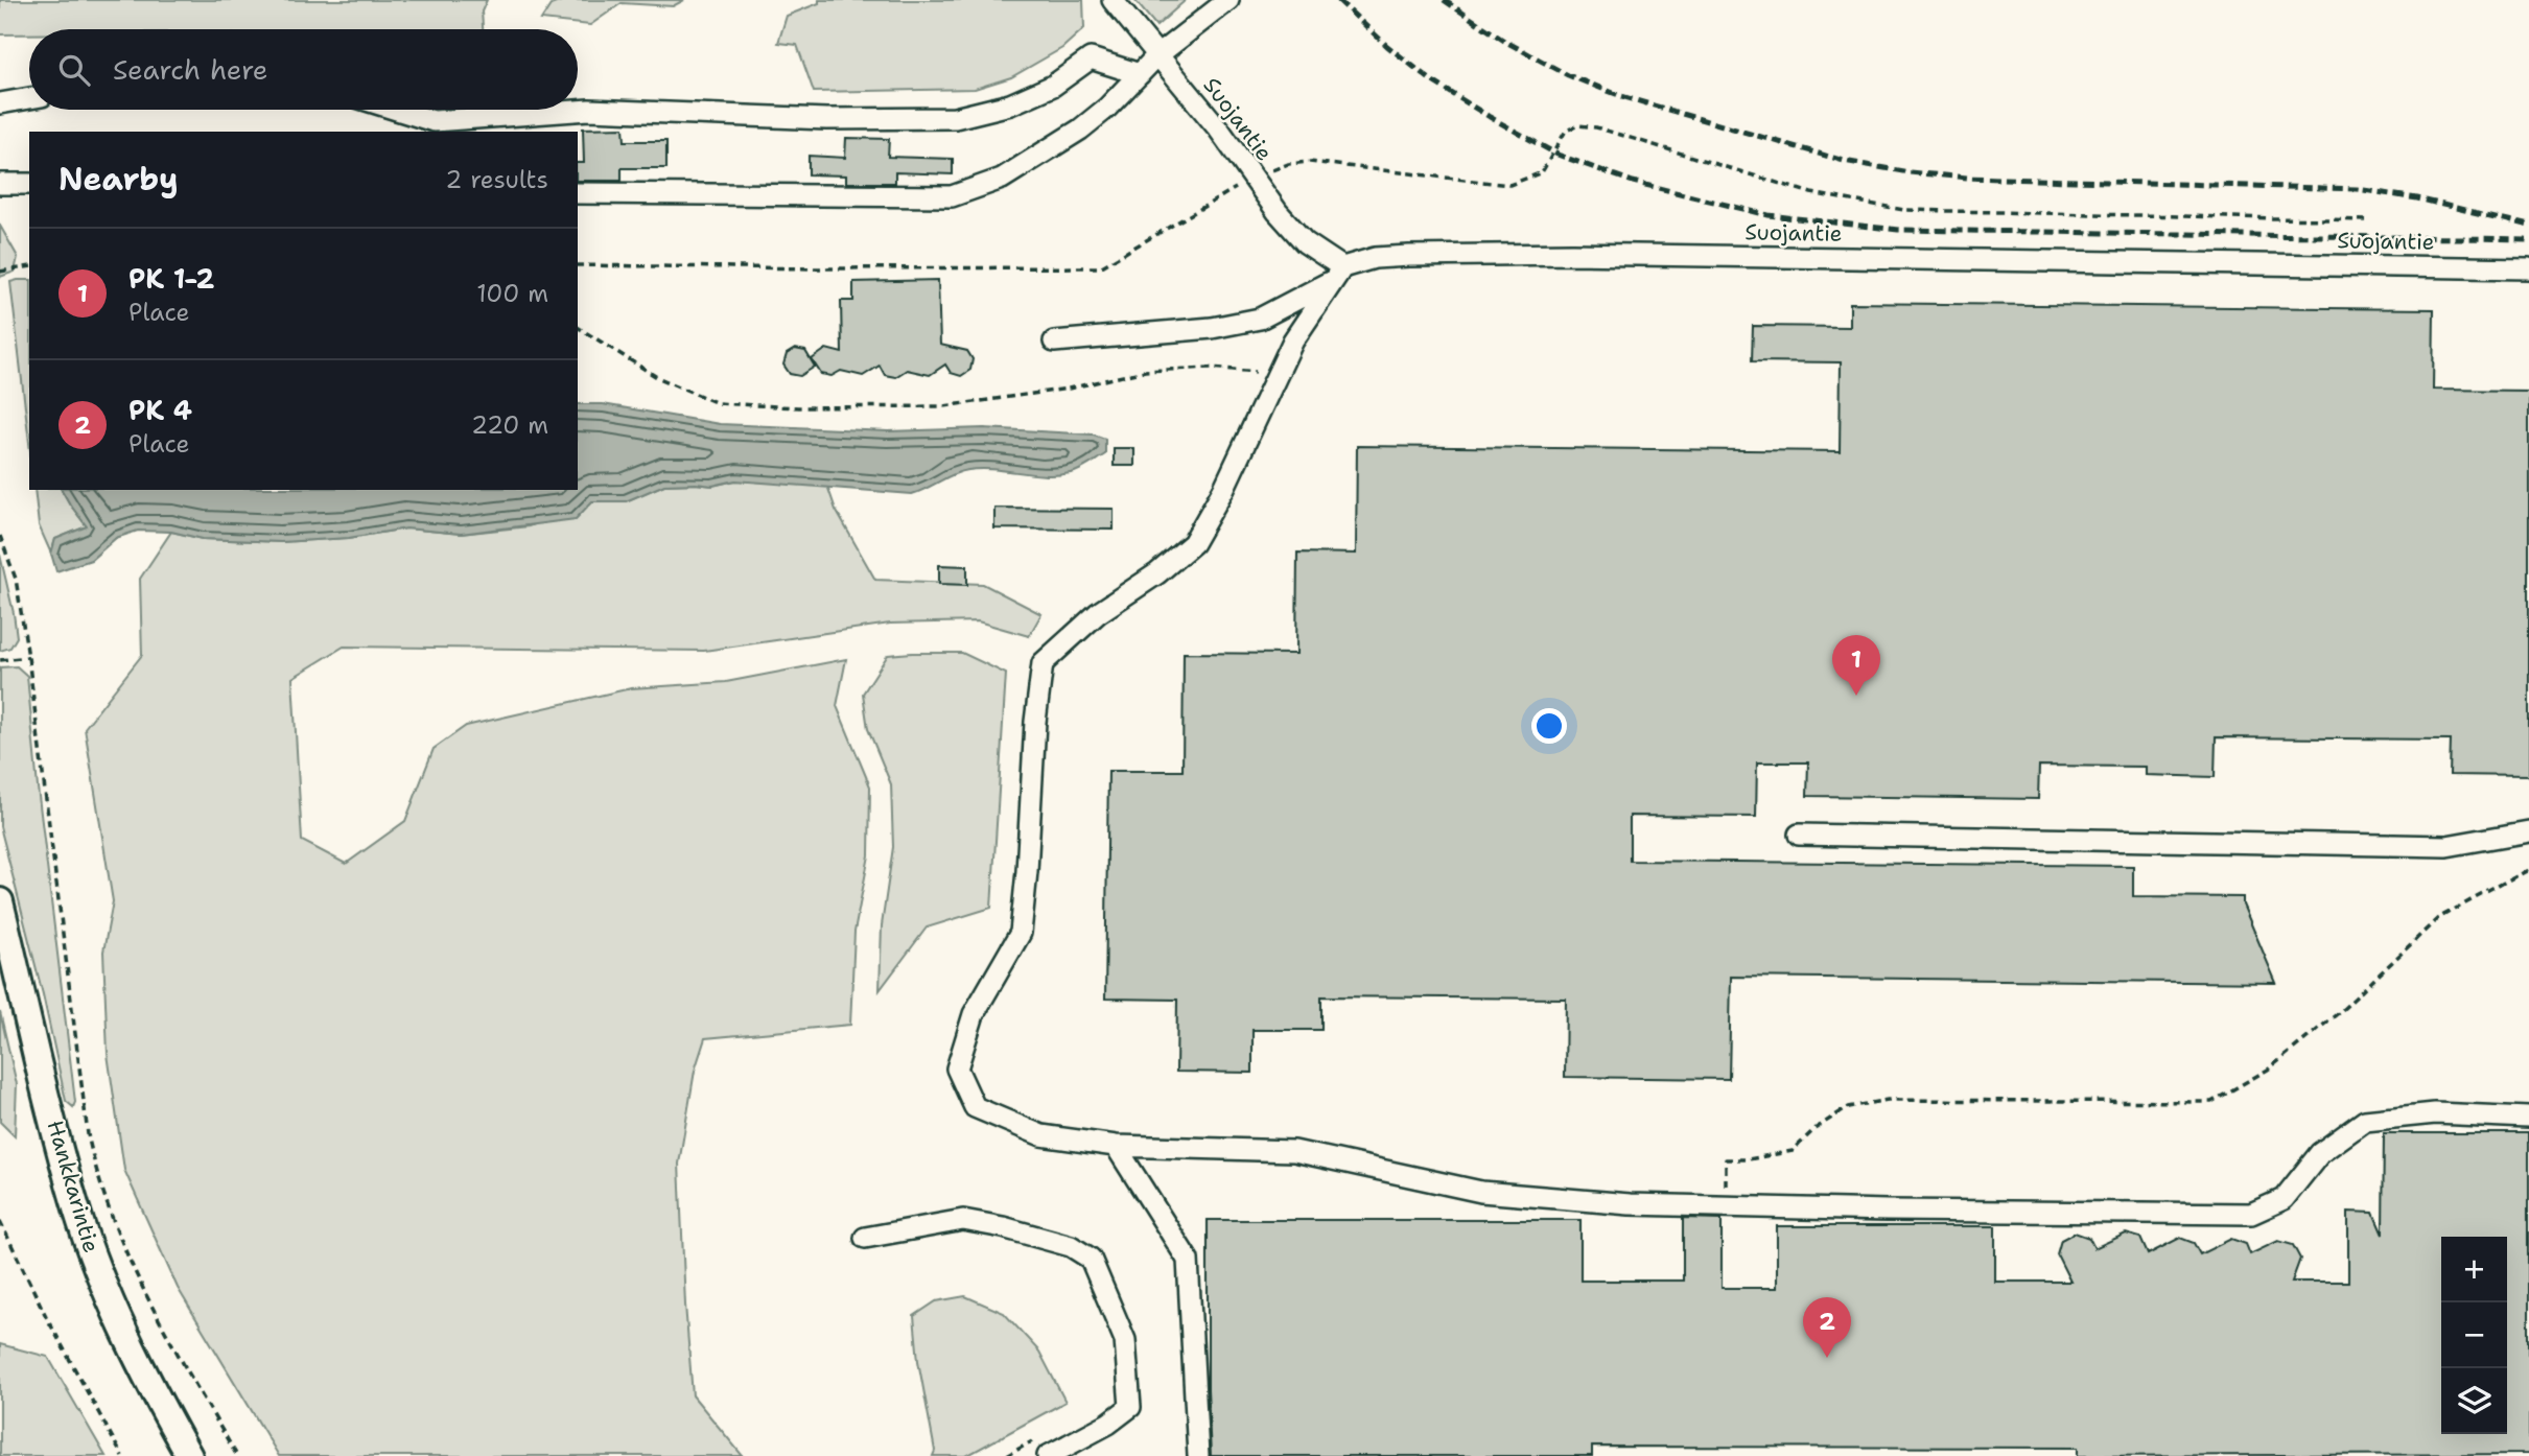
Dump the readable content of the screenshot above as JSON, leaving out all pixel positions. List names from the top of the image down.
{
  "streets": {
    "main road": ["Hankkarintie"],
    "lane": ["Suojantie"]
  },
  "page": {
    "search": "Search here",
    "heading": ["Nearby", "2 results"],
    "list": [
      {
        "mark": "1",
        "name": "PK 1-2",
        "note": "Place",
        "value": "100 m"
      },
      {
        "mark": "2",
        "name": "PK 4",
        "note": "Place",
        "value": "220 m"
      }
    ],
    "pins": ["1", "2"],
    "map_buttons": ["+", "−"]
  }
}
